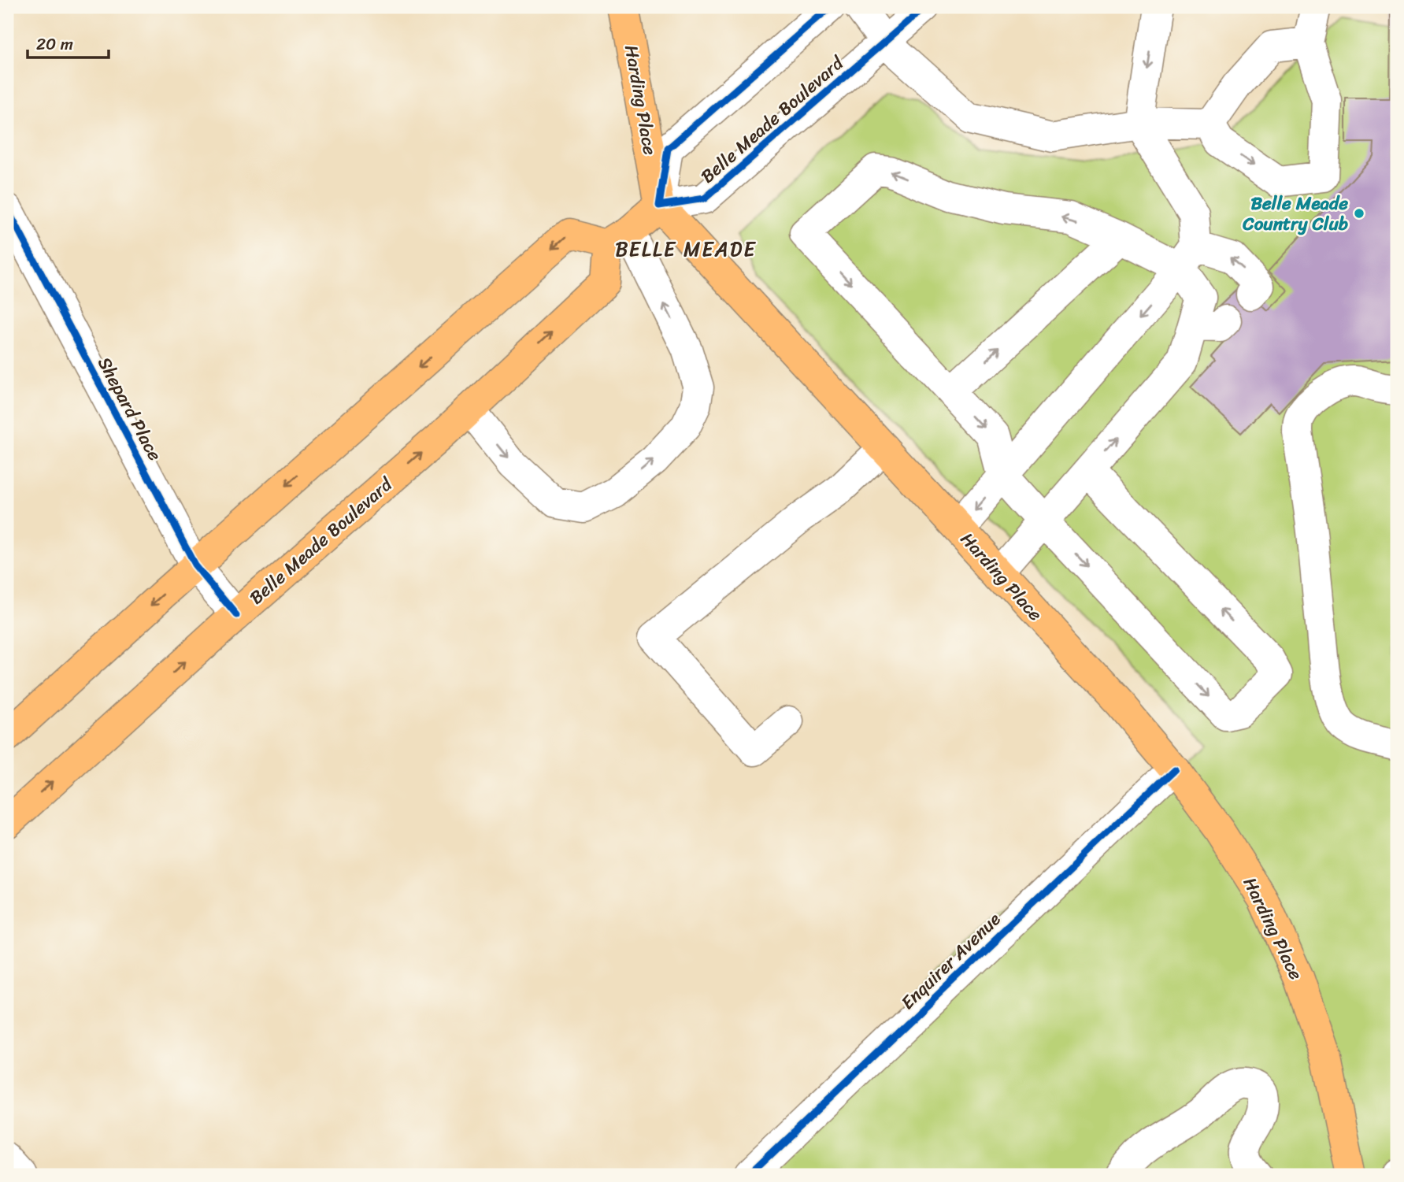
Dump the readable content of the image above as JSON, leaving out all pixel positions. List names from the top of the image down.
{
  "streets": {
    "main road": ["Harding Place", "Belle Meade Boulevard"],
    "street": ["Shepard Place", "Enquirer Avenue"]
  },
  "crossings": [
    ["Harding Place", "Belle Meade Boulevard"],
    ["Harding Place", "Enquirer Avenue"],
    ["Belle Meade Boulevard", "Shepard Place"]
  ],
  "one_way": ["Belle Meade Boulevard"],
  "districts": ["BELLE MEADE"],
  "places": ["Belle Meade Country Club"],
  "scale_bar": "20 m"
}
